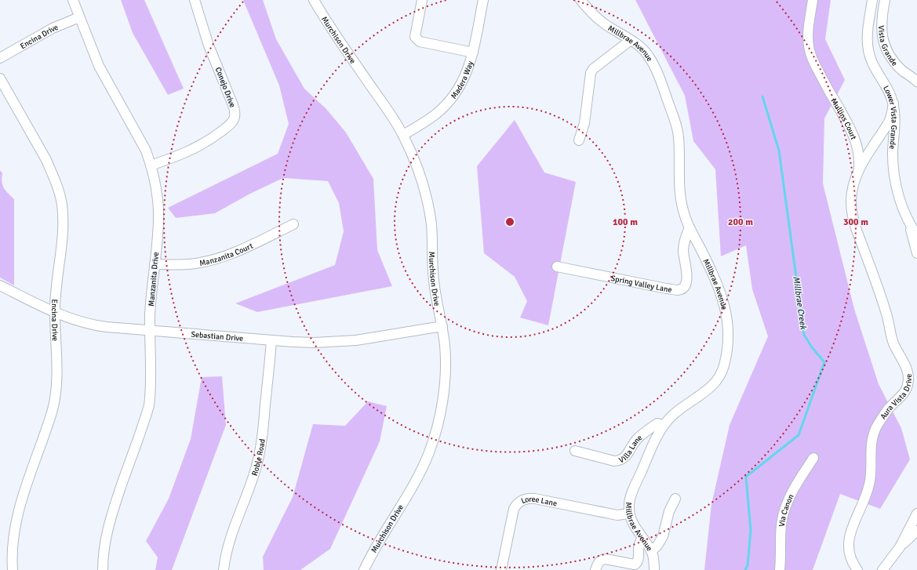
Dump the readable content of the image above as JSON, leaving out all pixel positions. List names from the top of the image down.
{
  "streets": {
    "street": [
      "Encina Drive",
      "Murchison Drive",
      "Millbrae Avenue",
      "Vista Grande",
      "Madera Way",
      "Conejo Drive",
      "Lower Vista Grande",
      "Mullins Court",
      "Manzanita Court",
      "Manzanita Drive",
      "Spring Valley Lane",
      "Sebastian Drive",
      "Aura Vista Drive",
      "Villa Lane",
      "Roble Road",
      "Loree Lane",
      "Via Canon"
    ]
  },
  "crossings": [
    ["Encina Drive", "Manzanita Drive"],
    ["Encina Drive", "Sebastian Drive"],
    ["Murchison Drive", "Madera Way"],
    ["Murchison Drive", "Sebastian Drive"],
    ["Millbrae Avenue", "Spring Valley Lane"],
    ["Millbrae Avenue", "Villa Lane"],
    ["Millbrae Avenue", "Loree Lane"],
    ["Conejo Drive", "Manzanita Drive"],
    ["Mullins Court", "Aura Vista Drive"],
    ["Manzanita Court", "Manzanita Drive"],
    ["Manzanita Drive", "Sebastian Drive"],
    ["Sebastian Drive", "Roble Road"]
  ],
  "water": ["Millbrae Creek"],
  "rings": ["100 m", "200 m", "300 m"]
}
